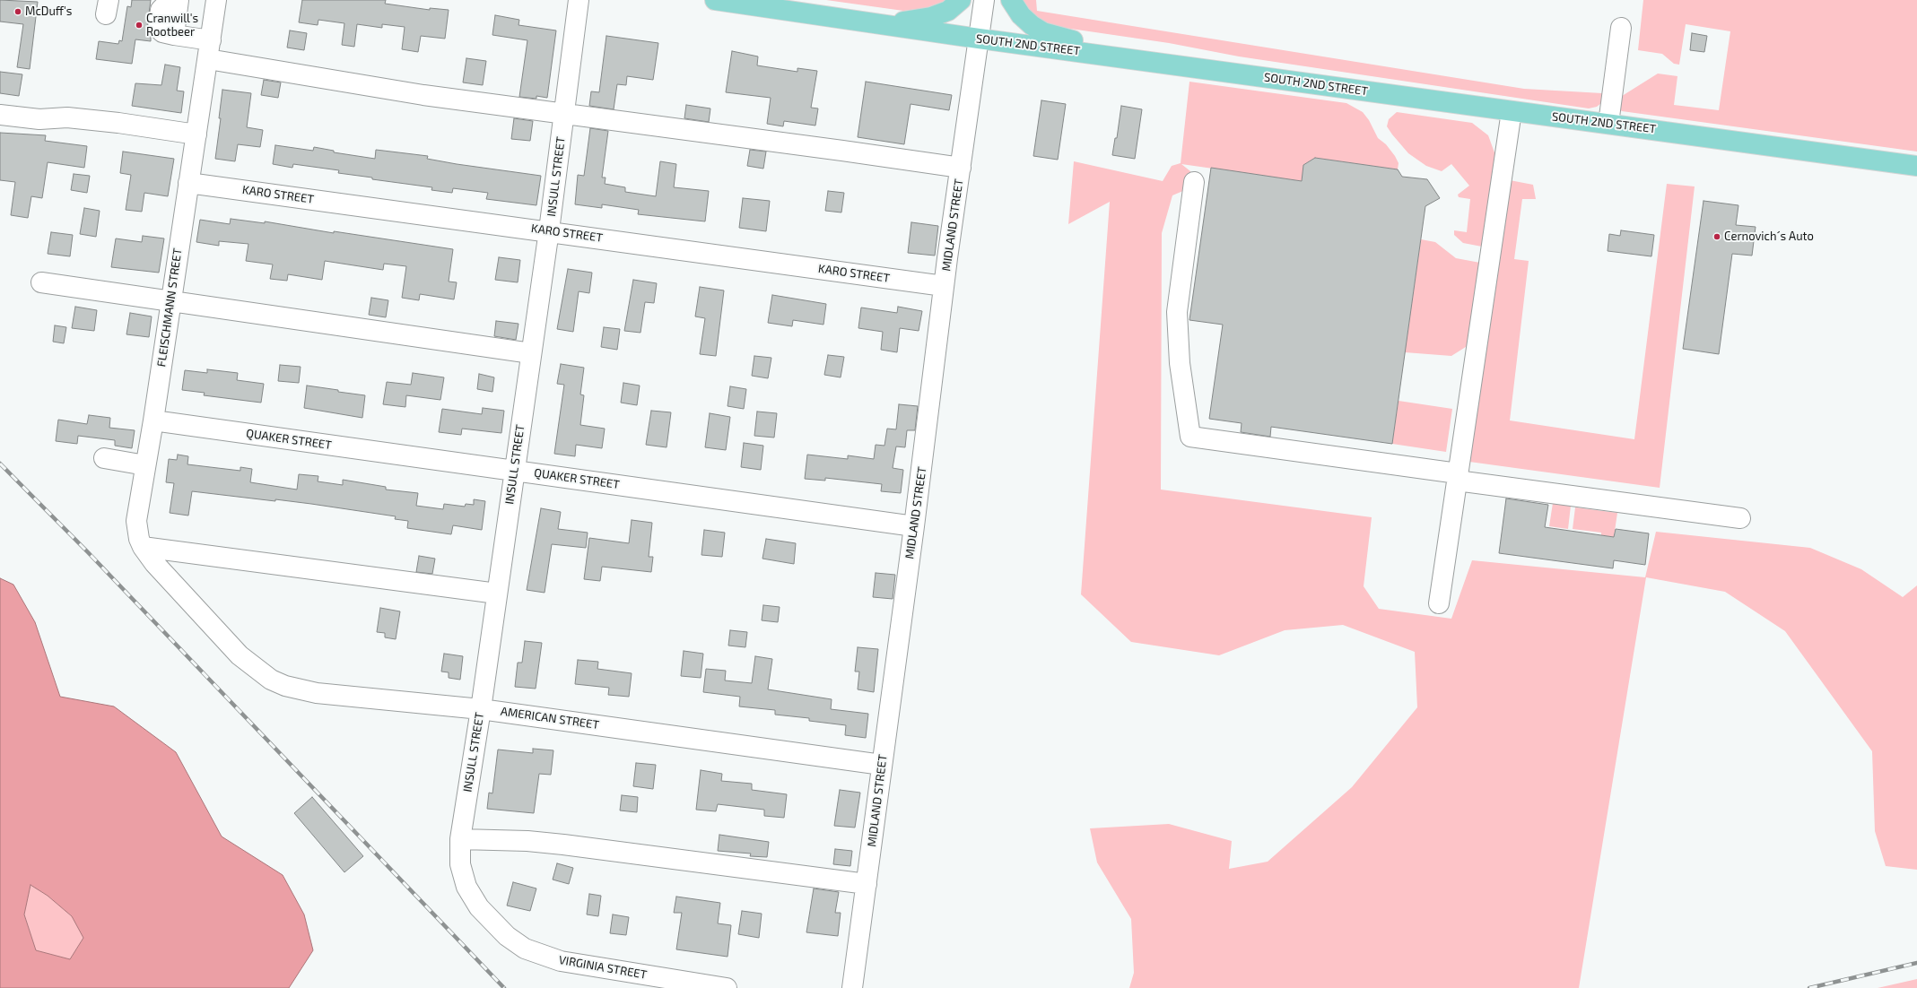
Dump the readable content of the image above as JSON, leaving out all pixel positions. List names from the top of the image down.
{
  "streets": {
    "main road": ["SOUTH 2ND STREET"],
    "street": [
      "INSULL STREET",
      "KARO STREET",
      "MIDLAND STREET",
      "FLEISCHMANN STREET",
      "QUAKER STREET",
      "AMERICAN STREET",
      "VIRGINIA STREET"
    ]
  },
  "crossings": [
    ["SOUTH 2ND STREET", "MIDLAND STREET"],
    ["INSULL STREET", "KARO STREET"],
    ["INSULL STREET", "QUAKER STREET"],
    ["INSULL STREET", "AMERICAN STREET"],
    ["INSULL STREET", "VIRGINIA STREET"],
    ["KARO STREET", "MIDLAND STREET"],
    ["KARO STREET", "FLEISCHMANN STREET"],
    ["MIDLAND STREET", "QUAKER STREET"],
    ["MIDLAND STREET", "AMERICAN STREET"],
    ["FLEISCHMANN STREET", "QUAKER STREET"],
    ["FLEISCHMANN STREET", "AMERICAN STREET"]
  ],
  "places": ["McDuff's", "Cranwill's Rootbeer", "Cernovich´s Auto"]
}
